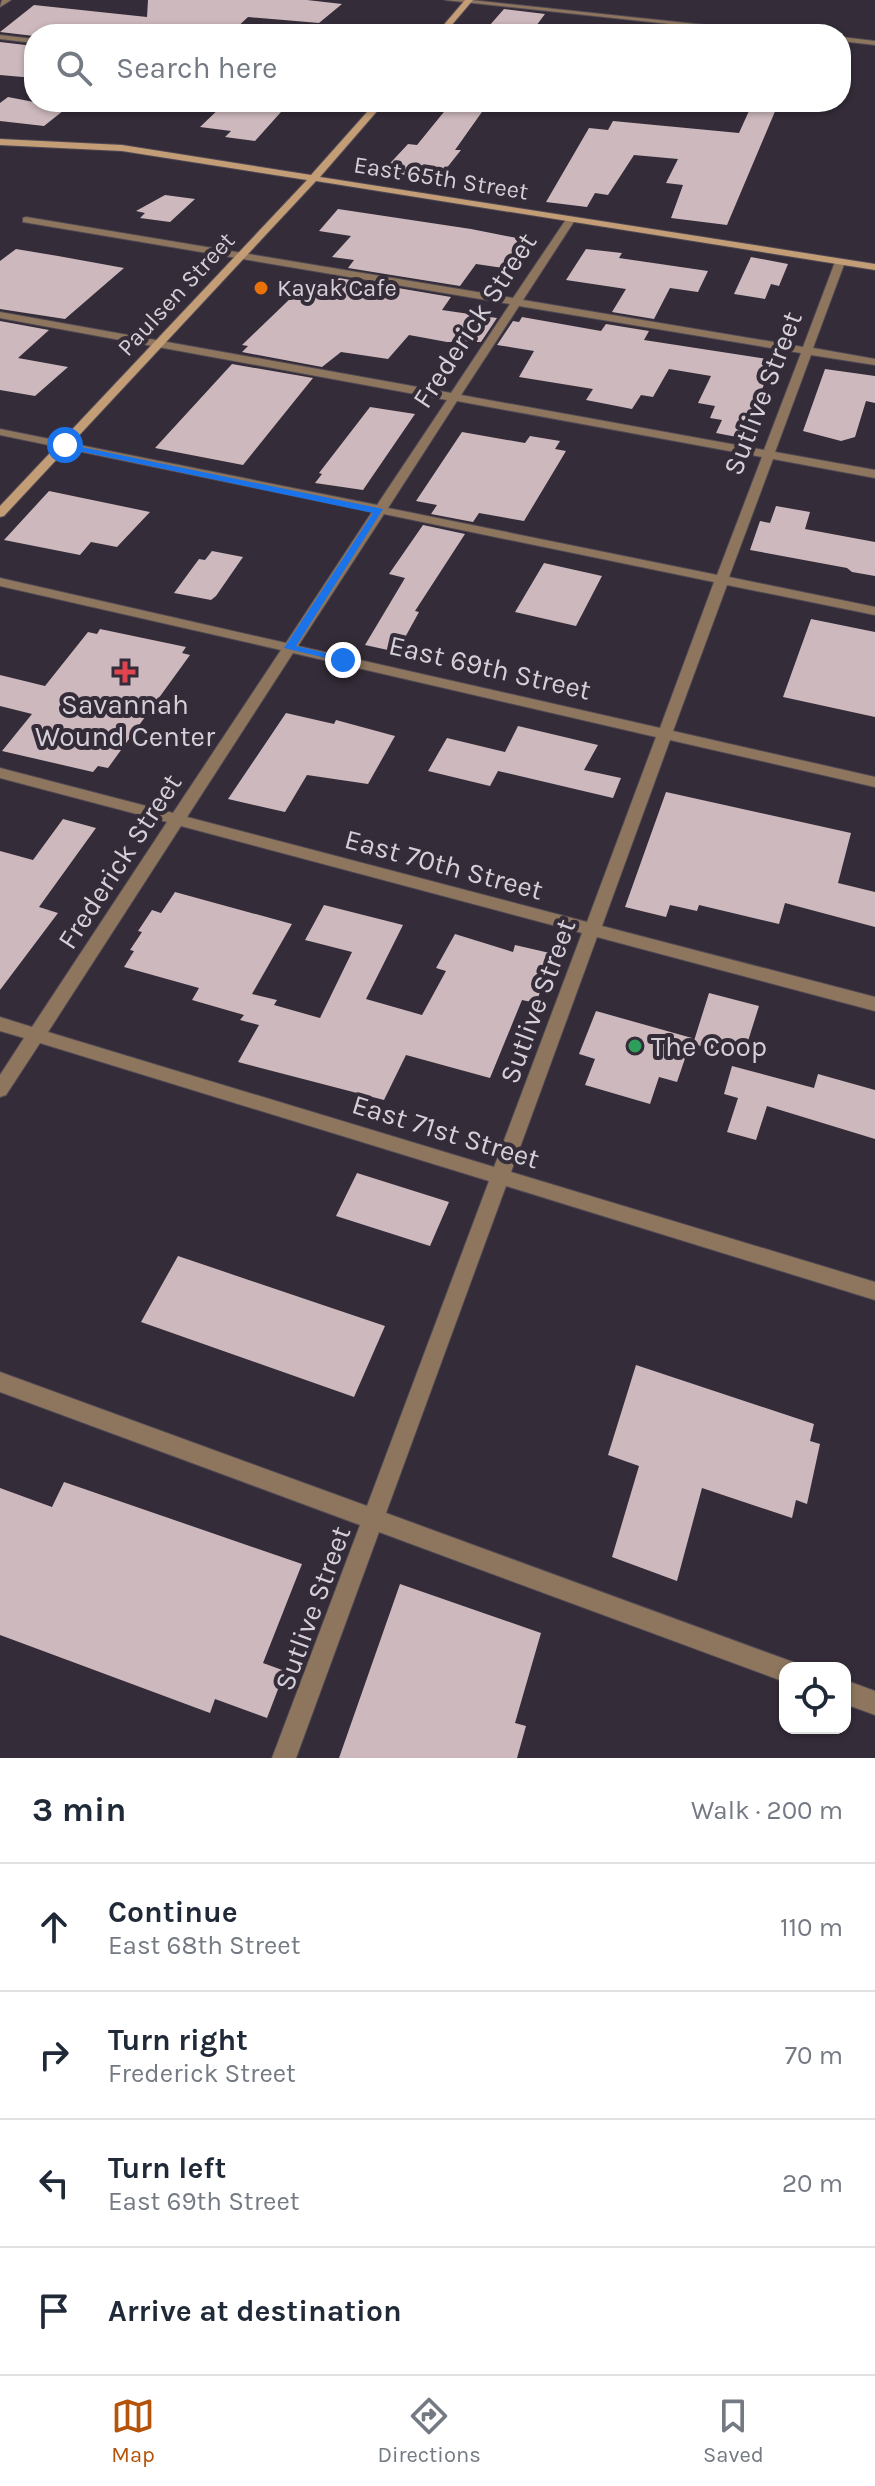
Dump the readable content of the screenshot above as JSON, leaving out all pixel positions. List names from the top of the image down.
{
  "streets": {
    "street": [
      "East 65th Street",
      "Paulsen Street",
      "Frederick Street",
      "Sutlive Street",
      "East 69th Street",
      "East 70th Street",
      "East 71st Street"
    ]
  },
  "crossings": [
    ["East 65th Street", "Paulsen Street"],
    ["East 65th Street", "Frederick Street"],
    ["East 65th Street", "Sutlive Street"],
    ["Frederick Street", "East 69th Street"],
    ["Frederick Street", "East 70th Street"],
    ["Frederick Street", "East 71st Street"],
    ["Sutlive Street", "East 69th Street"],
    ["Sutlive Street", "East 70th Street"],
    ["Sutlive Street", "East 71st Street"]
  ],
  "places": {
    "other": ["Kayak Cafe", "The Coop"],
    "health": ["Savannah Wound Center"]
  },
  "page": {
    "search": "Search here",
    "heading": ["3 min", "Walk · 200 m"],
    "list": [
      ["Continue", "East 68th Street", "110 m"],
      ["Turn right", "Frederick Street", "70 m"],
      ["Turn left", "East 69th Street", "20 m"],
      "Arrive at destination"
    ],
    "nav": ["Map", "Directions", "Saved"]
  }
}
